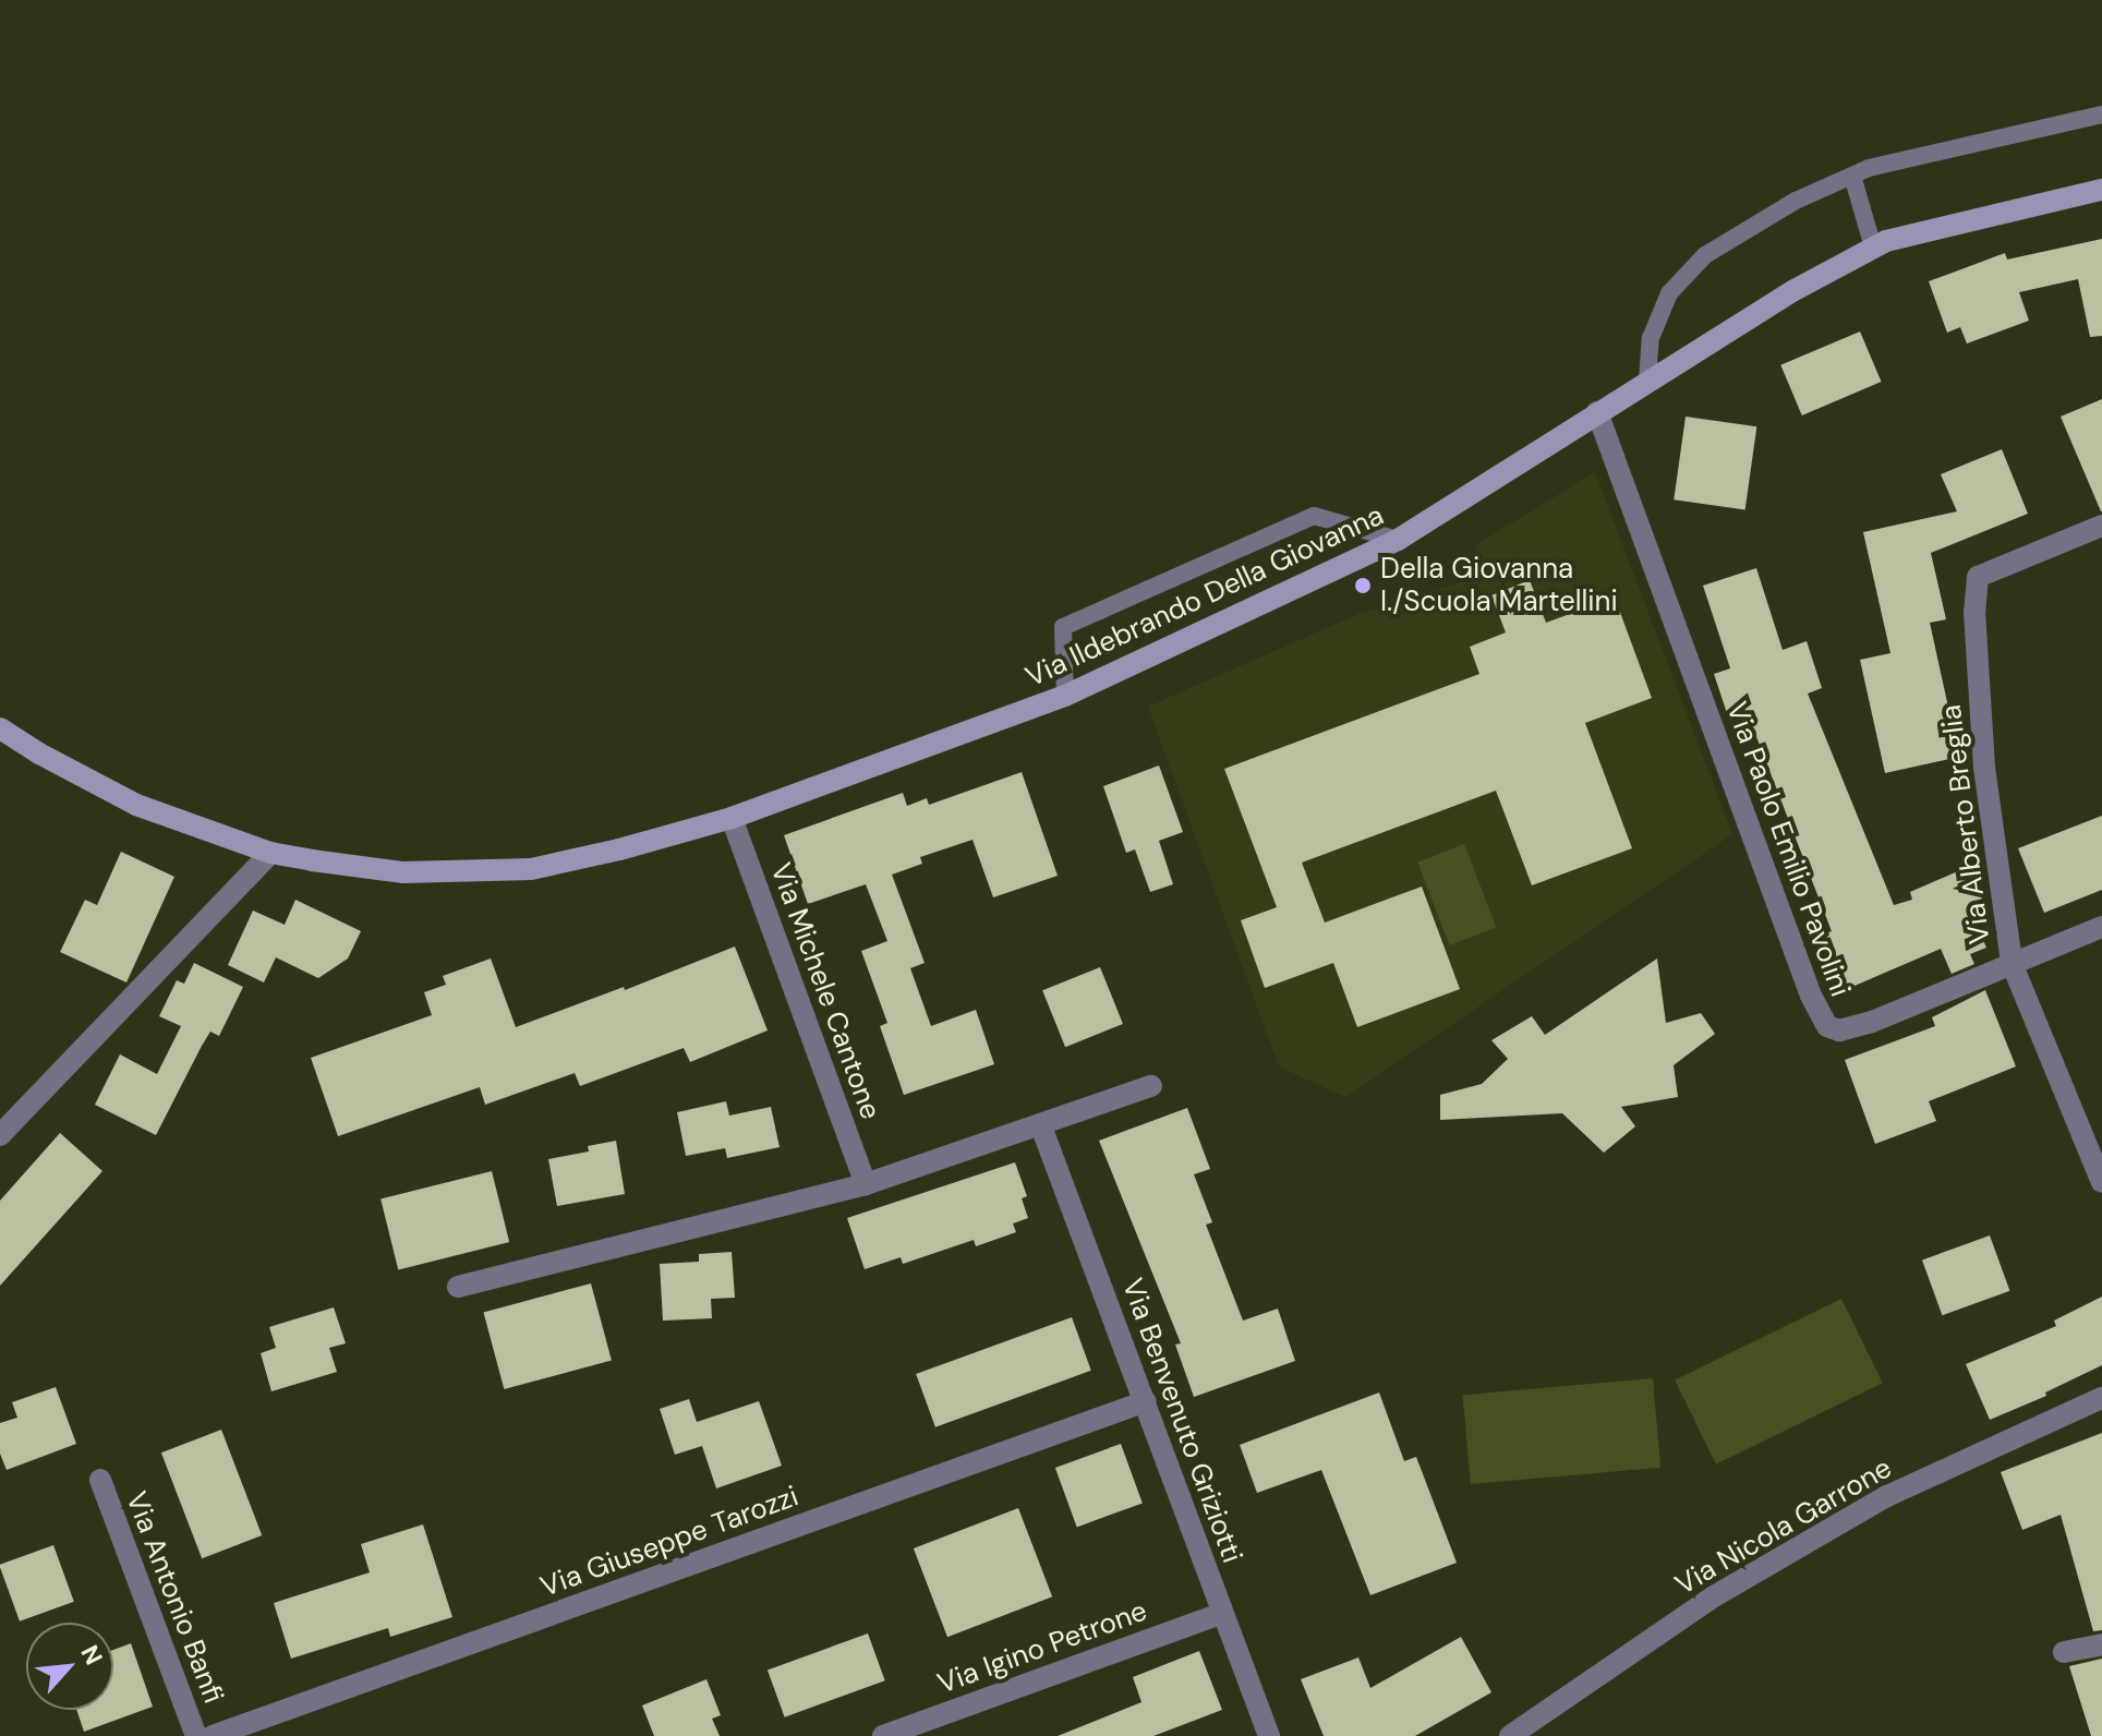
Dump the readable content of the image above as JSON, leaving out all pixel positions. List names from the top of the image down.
{
  "streets": {
    "street": [
      "Via Ildebrando Della Giovanna",
      "Via Alberto Breglia",
      "Via Paolo Emilio Pavolini",
      "Via Michele Cantone",
      "Via Benvenuto Griziotti",
      "Via Nicola Garrone",
      "Via Giuseppe Tarozzi",
      "Via Antonio Banfi",
      "Via Igino Petrone"
    ]
  },
  "crossings": [
    ["Via Ildebrando Della Giovanna", "Via Paolo Emilio Pavolini"],
    ["Via Ildebrando Della Giovanna", "Via Michele Cantone"],
    ["Via Alberto Breglia", "Via Paolo Emilio Pavolini"],
    ["Via Benvenuto Griziotti", "Via Giuseppe Tarozzi"],
    ["Via Benvenuto Griziotti", "Via Igino Petrone"]
  ],
  "places": ["Della Giovanna I./Scuola Martellini"],
  "north": "top right"
}
